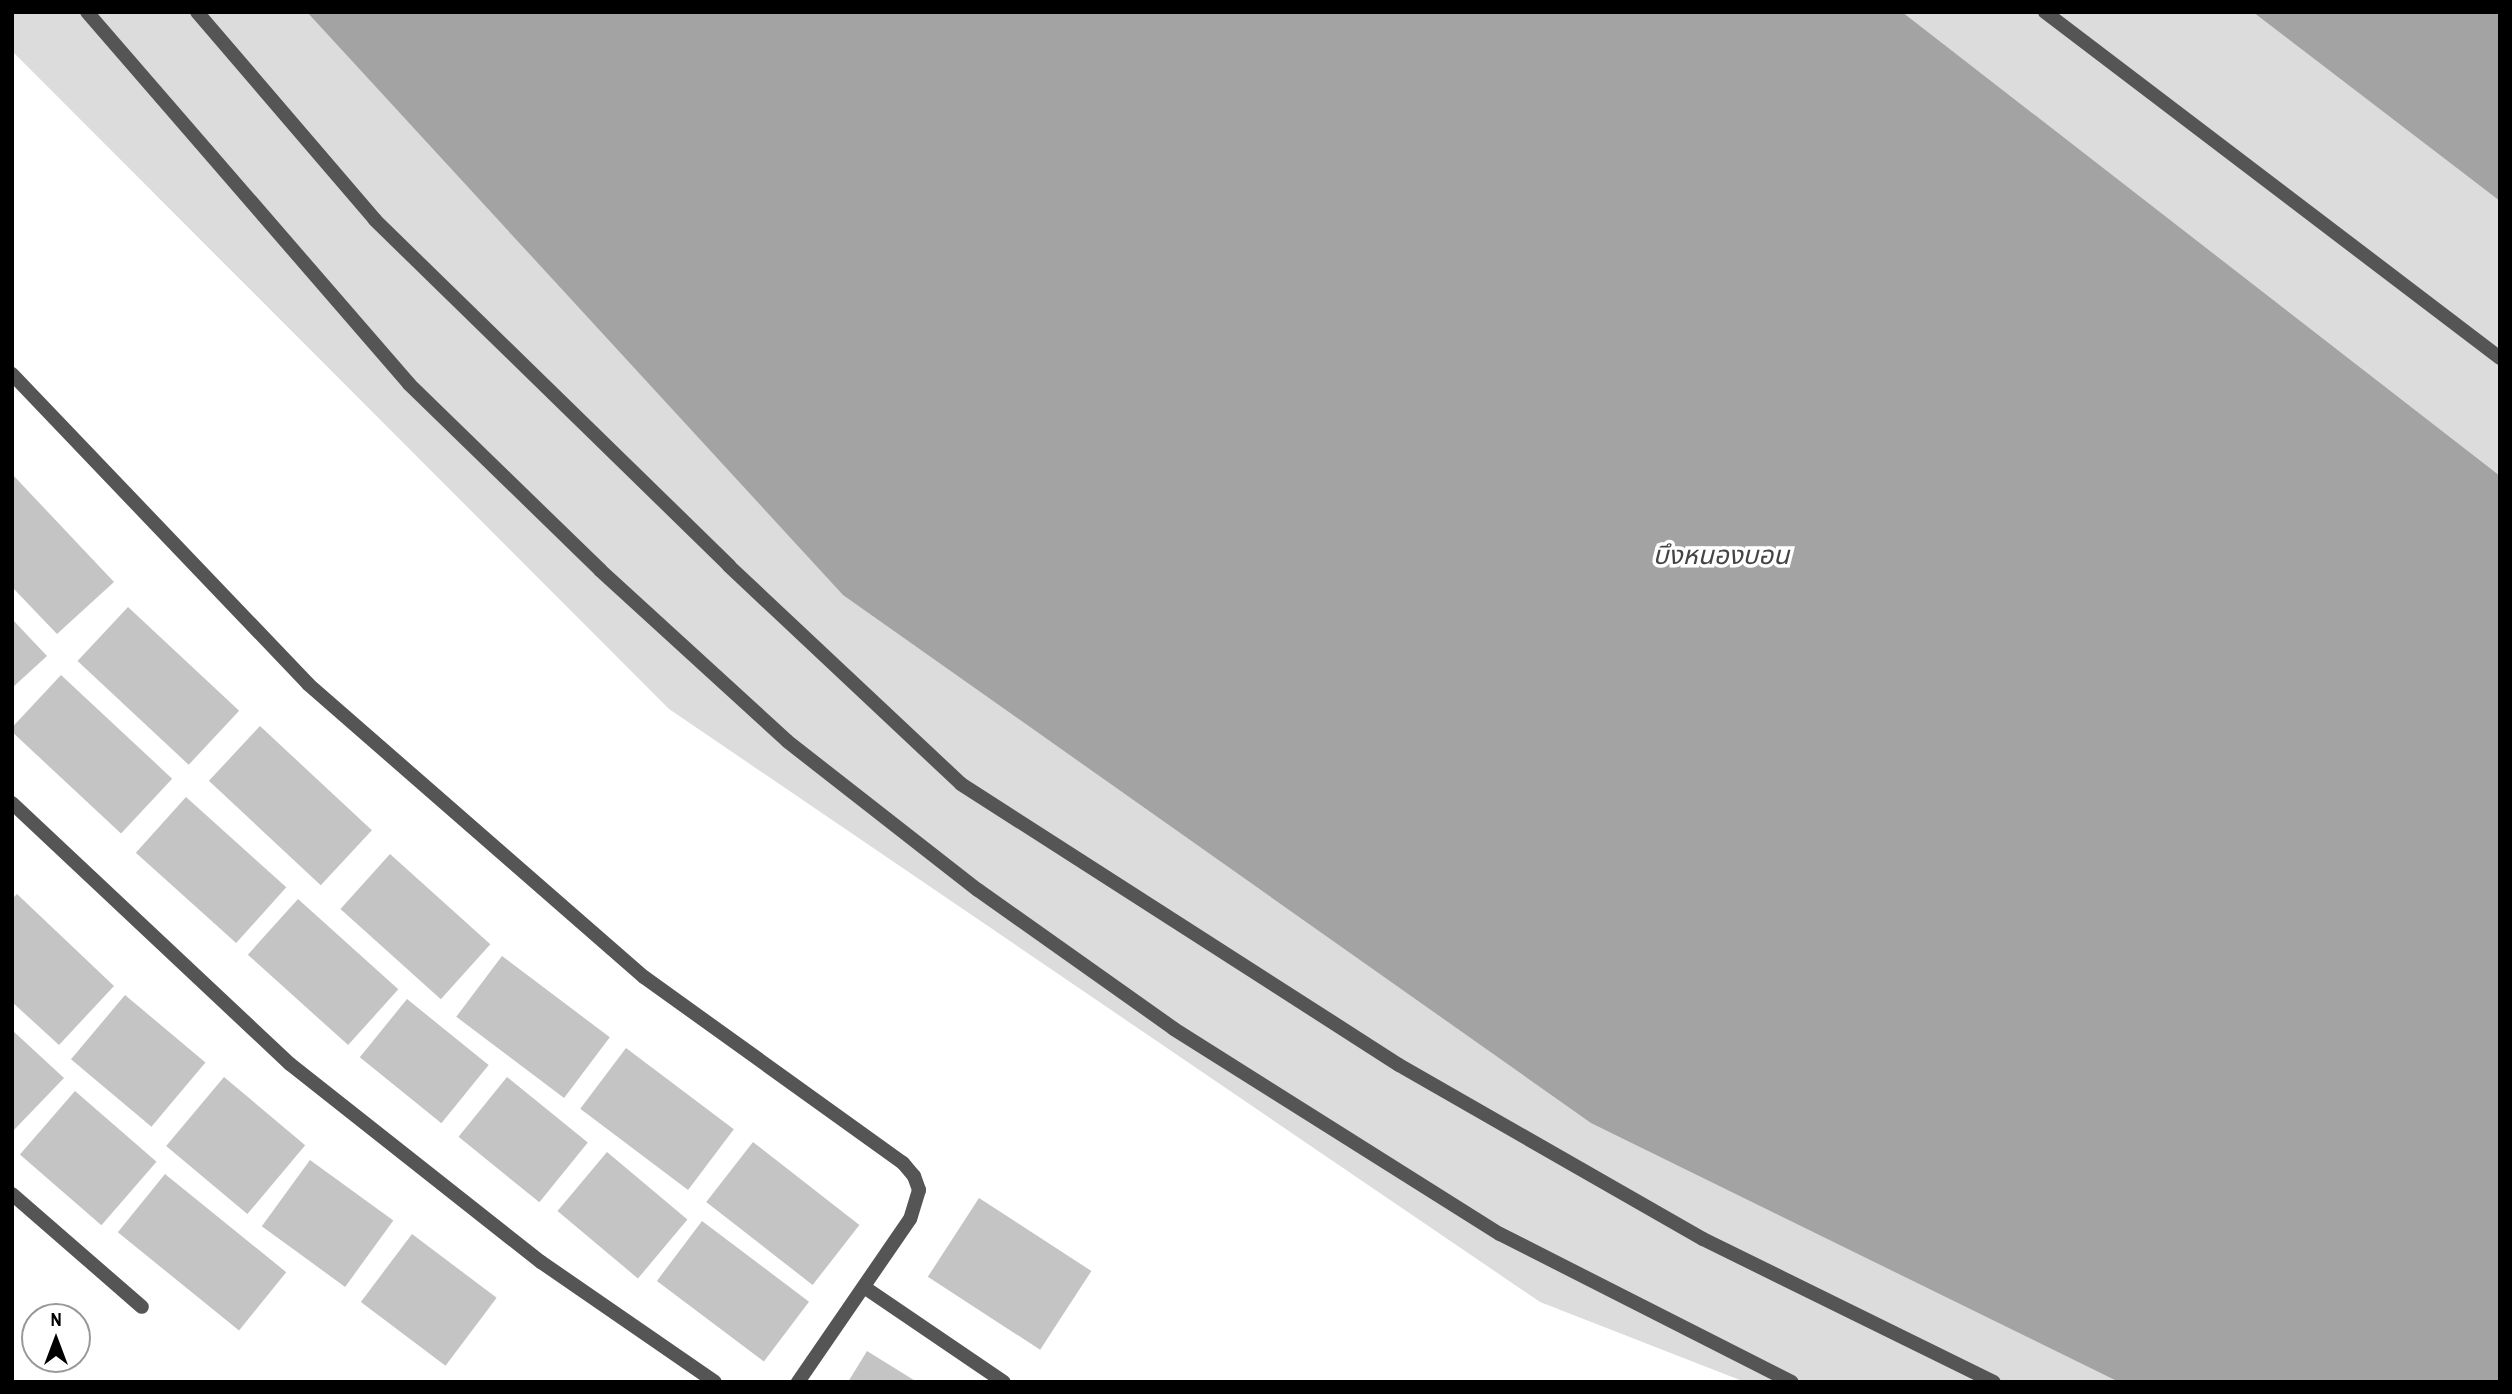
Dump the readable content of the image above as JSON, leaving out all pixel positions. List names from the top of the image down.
{
  "water": ["บึงหนองบอน"],
  "north": "top"
}
